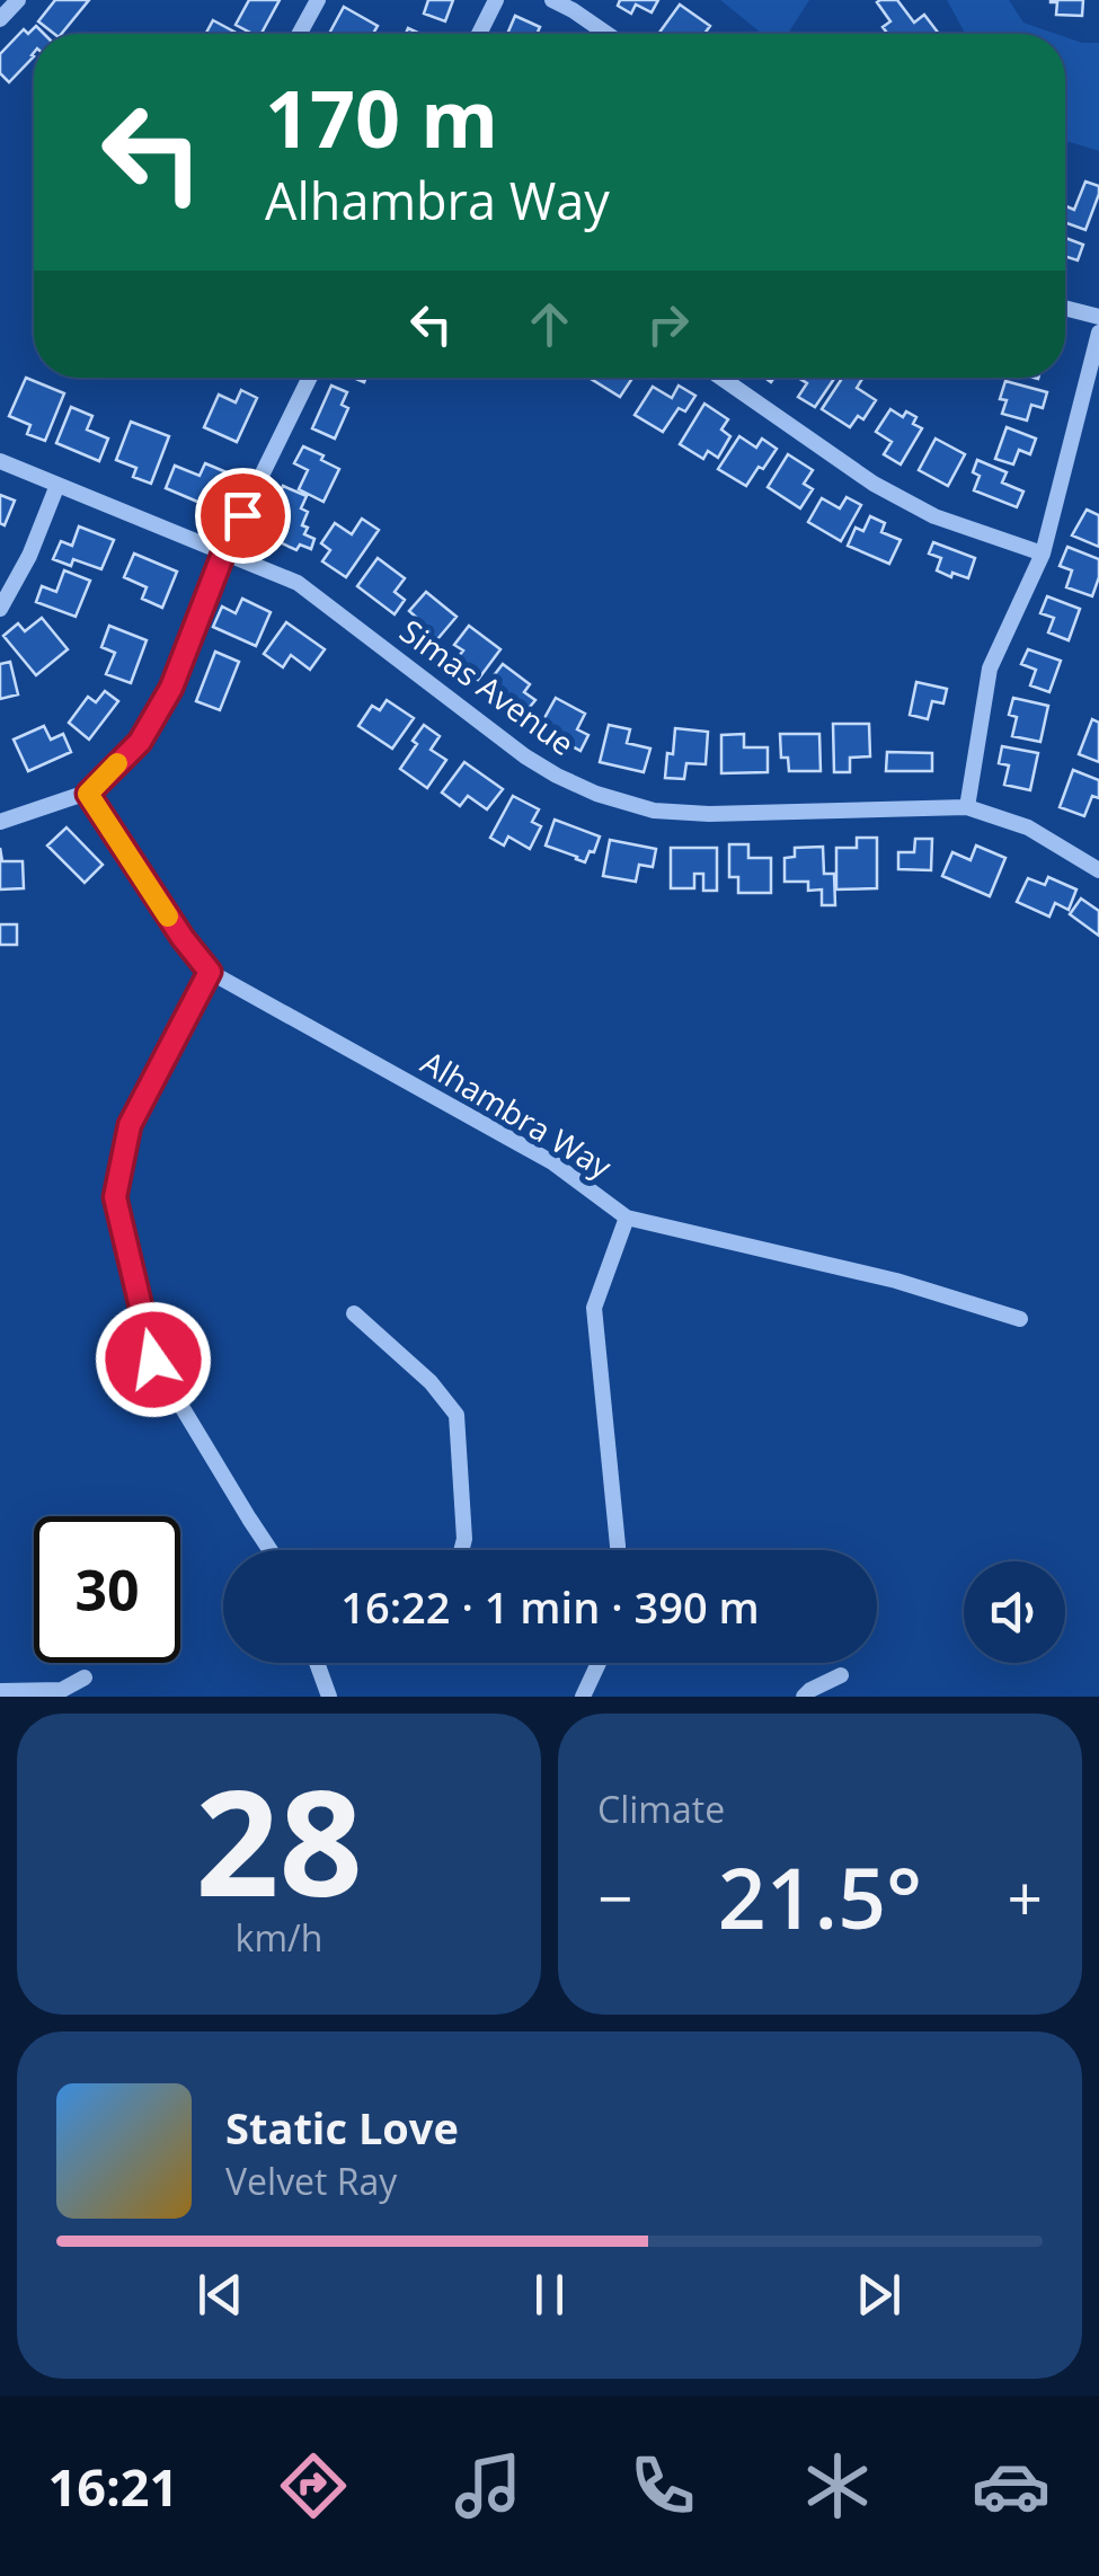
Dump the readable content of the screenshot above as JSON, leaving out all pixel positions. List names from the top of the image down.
{
  "streets": {
    "street": ["Simas Avenue", "Alhambra Way"]
  },
  "page": {
    "turn": ["170 m", "Alhambra Way"],
    "limit": "30",
    "trip": "16:22 · 1 min · 390 m",
    "tile": [
      ["28", "km/h"],
      "Climate"
    ],
    "heat": ["−", "21.5°", "+"],
    "song": ["Static Love", "Velvet Ray"],
    "tabs": "16:21"
  }
}
